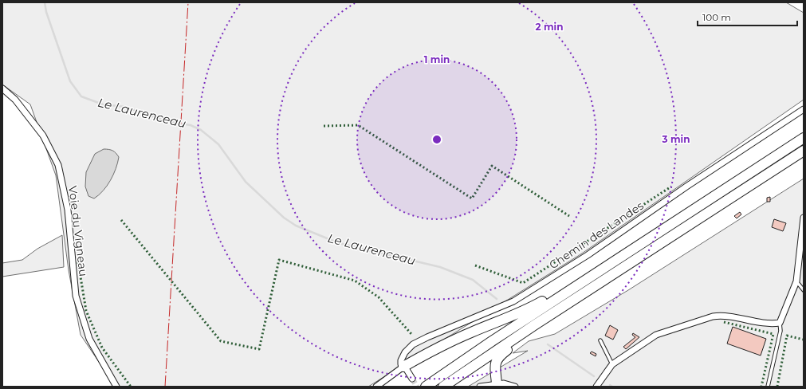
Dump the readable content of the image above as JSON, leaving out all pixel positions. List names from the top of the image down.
{
  "streets": {
    "street": ["Voie du Vigneau", "Chemin des Landes"]
  },
  "water": ["Le Laurenceau"],
  "scale_bar": "100 m",
  "rings": ["2 min", "1 min", "3 min"]
}
